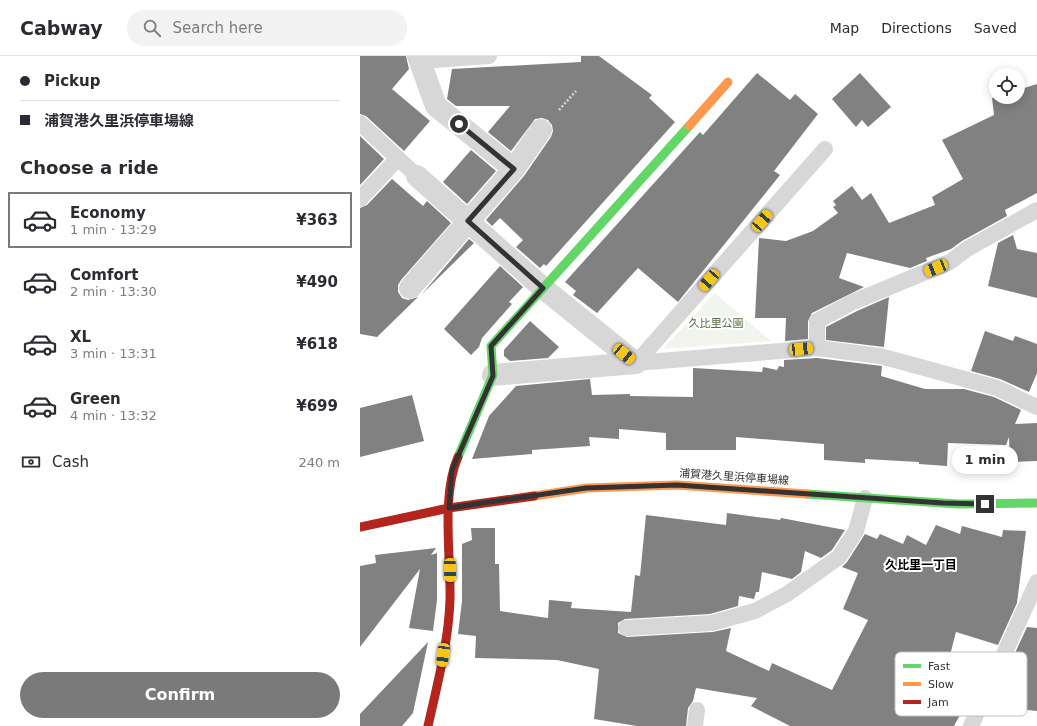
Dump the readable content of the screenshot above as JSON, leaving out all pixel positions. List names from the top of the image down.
{
  "streets": {
    "street": ["浦賀港久里浜停車場線"]
  },
  "districts": ["久比里一丁目"],
  "parks": ["久比里公園"],
  "legend": ["Fast", "Slow", "Jam"],
  "page": {
    "header": "Cabway",
    "search": "Search here",
    "nav": ["Map", "Directions", "Saved"],
    "banner": ["Pickup", "浦賀港久里浜停車場線"],
    "heading": "Choose a ride",
    "list": [
      {
        "name": "Economy",
        "note": "1 min · 13:29",
        "value": "¥363"
      },
      {
        "name": "Comfort",
        "note": "2 min · 13:30",
        "value": "¥490"
      },
      {
        "name": "XL",
        "note": "3 min · 13:31",
        "value": "¥618"
      },
      {
        "name": "Green",
        "note": "4 min · 13:32",
        "value": "¥699"
      }
    ],
    "pay": ["Cash", "240 m"],
    "bubble": "1 min",
    "buttons": "Confirm"
  }
}
